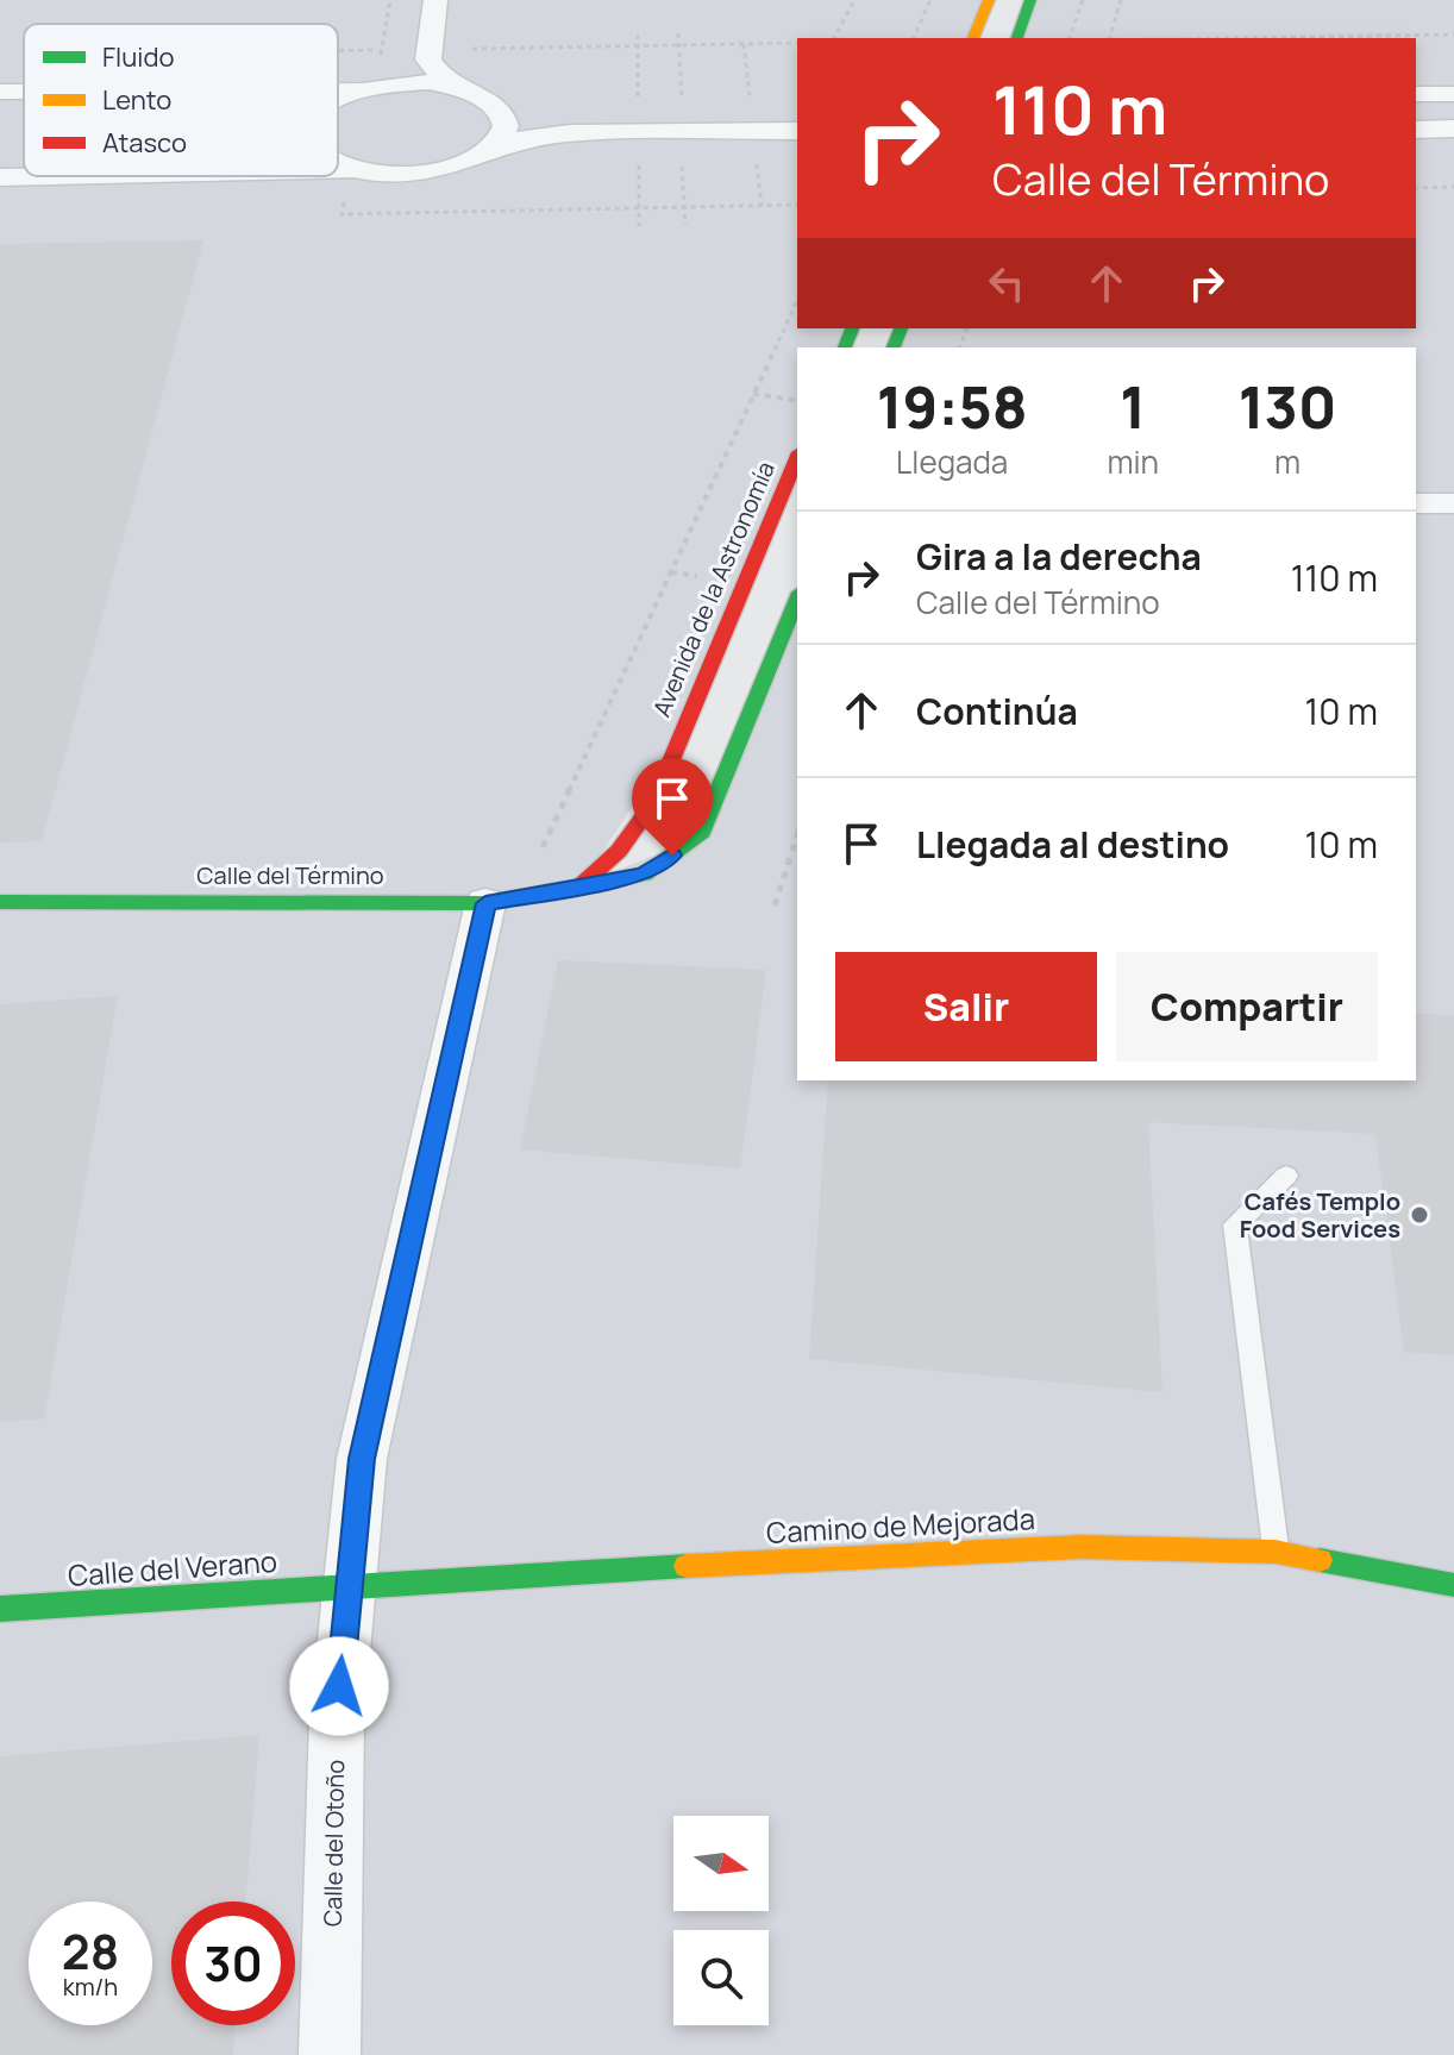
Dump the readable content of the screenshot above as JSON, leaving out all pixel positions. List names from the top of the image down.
{
  "streets": {
    "street": [
      "Avenida de la Astronomía",
      "Calle del Término",
      "Camino de Mejorada",
      "Calle del Verano",
      "Calle del Otoño"
    ]
  },
  "crossings": [
    ["Avenida de la Astronomía", "Calle del Término"],
    ["Calle del Término", "Calle del Otoño"],
    ["Camino de Mejorada", "Calle del Verano"],
    ["Camino de Mejorada", "Calle del Otoño"],
    ["Calle del Verano", "Calle del Otoño"]
  ],
  "places": ["Cafés Templo Food Services"],
  "legend": ["Fluido", "Lento", "Atasco"],
  "north": "right",
  "page": {
    "turn": ["110 m", "Calle del Término"],
    "eta": [
      "19:58",
      "Llegada",
      "1",
      "min",
      "130",
      "m"
    ],
    "list": [
      {
        "name": "Gira a la derecha",
        "note": "Calle del Término",
        "value": "110 m"
      },
      {
        "name": "Continúa",
        "value": "10 m"
      },
      {
        "name": "Llegada al destino",
        "value": "10 m"
      }
    ],
    "buttons": ["Salir", "Compartir"],
    "speed": "28 km/h",
    "limit": "30"
  }
}
